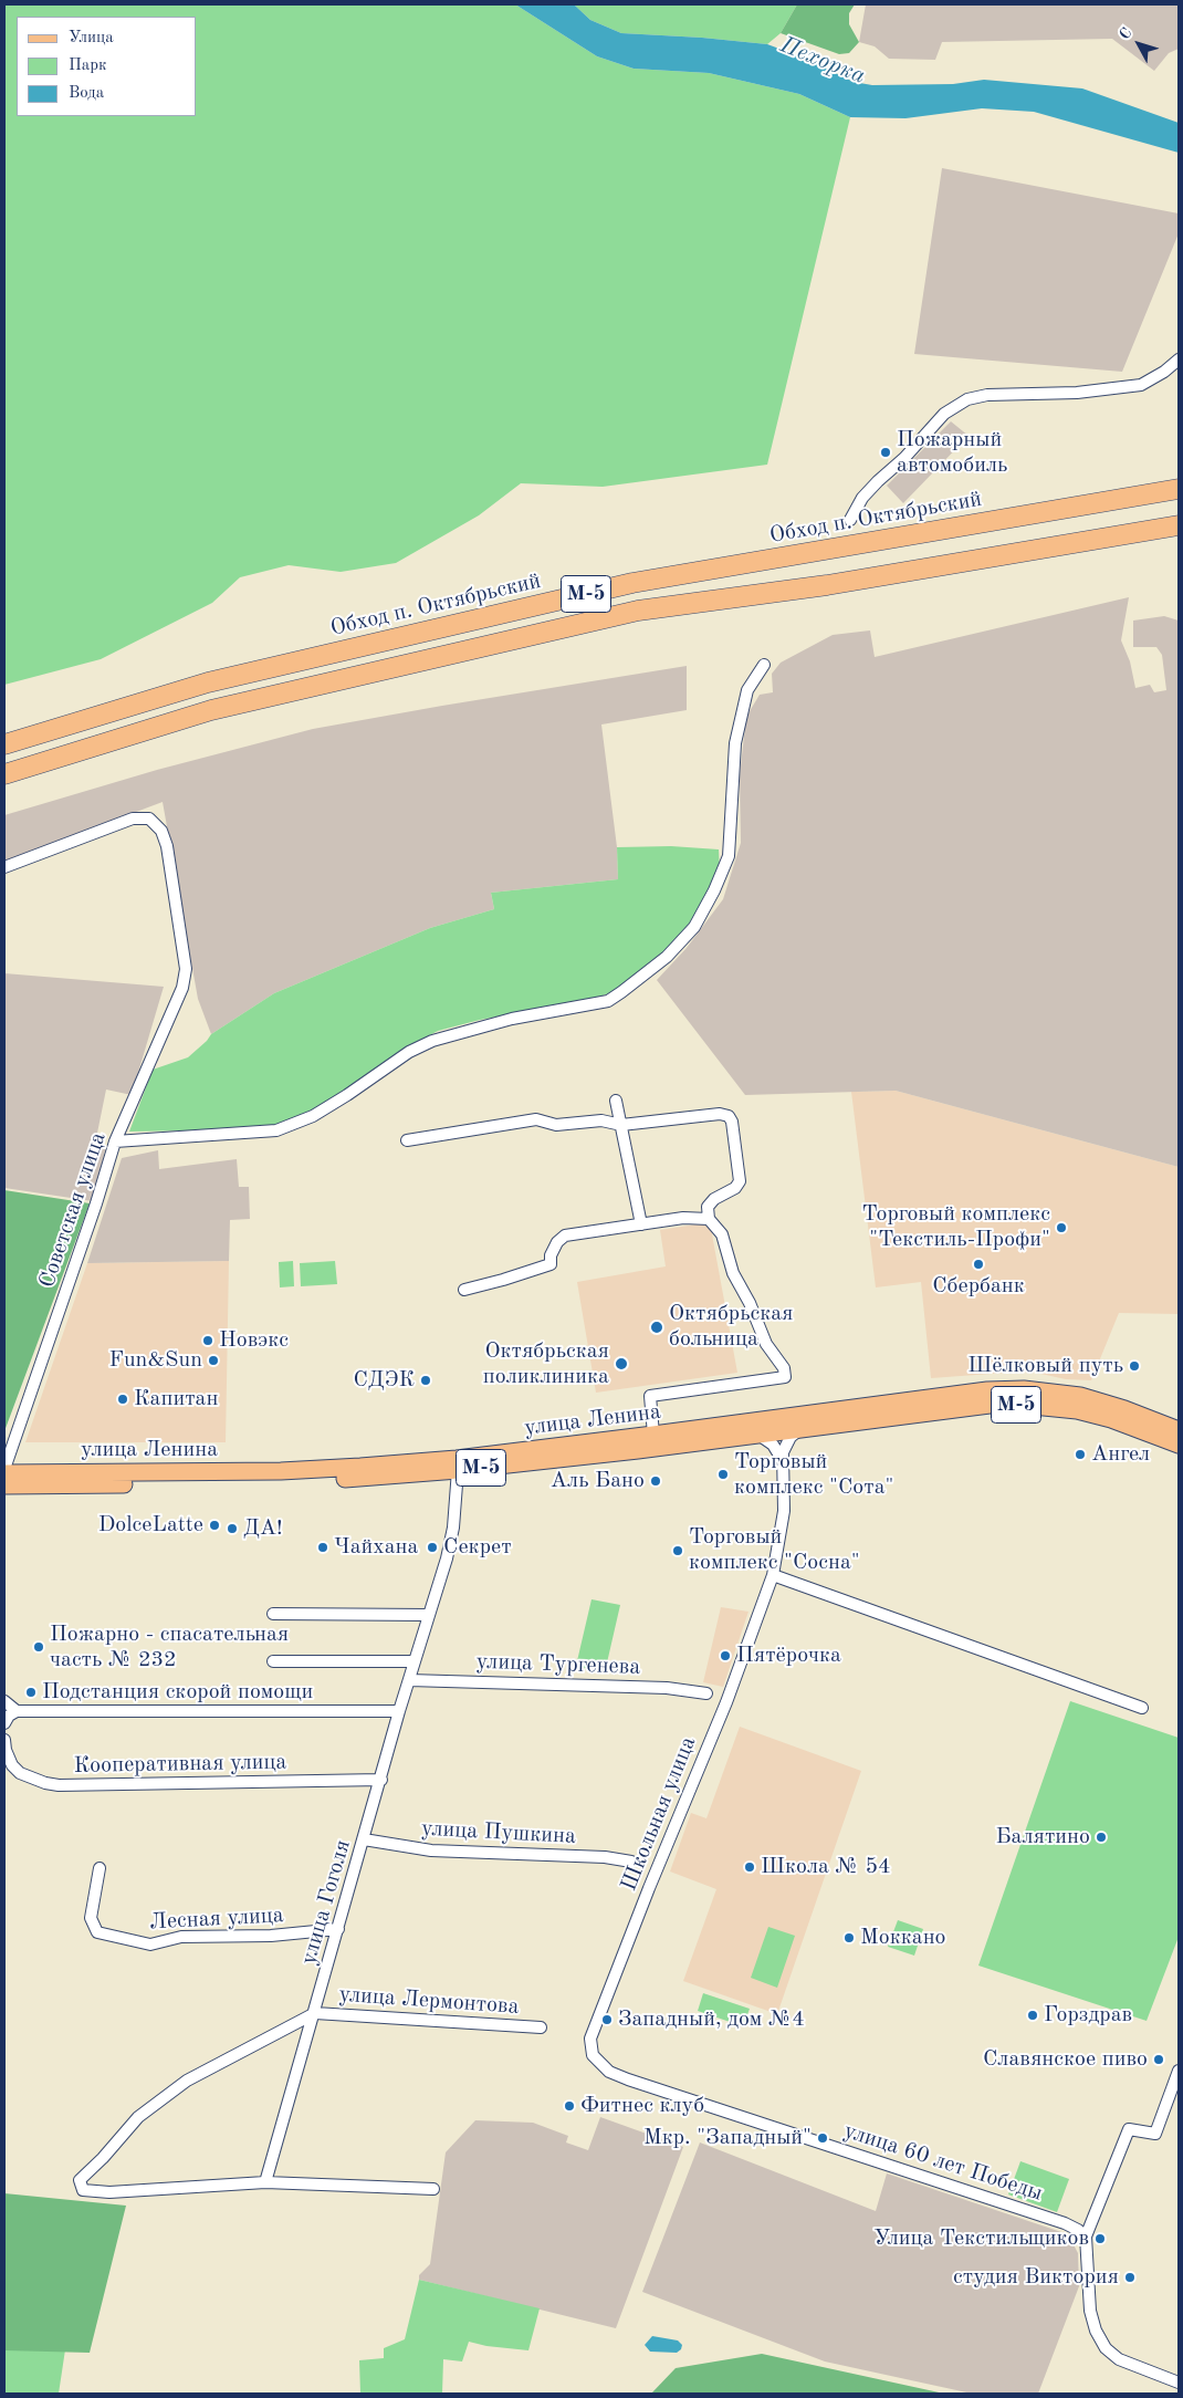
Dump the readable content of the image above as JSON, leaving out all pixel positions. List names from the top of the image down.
{
  "streets": {
    "highway": ["Обход п. Октябрьский", "М-5"],
    "main road": ["улица Ленина"],
    "street": [
      "Советская улица",
      "улица Тургенева",
      "Кооперативная улица",
      "Школьная улица",
      "улица Пушкина",
      "улица Гоголя",
      "Лесная улица",
      "улица Лермонтова",
      "улица 60 лет Победы"
    ]
  },
  "crossings": [
    ["улица Ленина", "улица Гоголя"],
    ["улица Тургенева", "улица Гоголя"],
    ["Кооперативная улица", "улица Гоголя"],
    ["Школьная улица", "улица 60 лет Победы"],
    ["улица Пушкина", "улица Гоголя"],
    ["улица Гоголя", "Лесная улица"],
    ["улица Гоголя", "улица Лермонтова"]
  ],
  "water": ["Пехорка"],
  "places": [
    "Пожарный автомобиль",
    "Торговый комплекс \"Текстиль-Профи\"",
    "Сбербанк",
    "Октябрьская больница",
    "Новэкс",
    "Fun&Sun",
    "Октябрьская поликлиника",
    "Шёлковый путь",
    "СДЭК",
    "Капитан",
    "Ангел",
    "Торговый комплекс \"Сота\"",
    "Аль Бано",
    "DolceLatte",
    "ДА!",
    "Чайхана",
    "Секрет",
    "Торговый комплекс \"Сосна\"",
    "Пожарно - спасательная часть № 232",
    "Пятёрочка",
    "Подстанция скорой помощи",
    "Балятино",
    "Школа № 54",
    "Моккано",
    "Горздрав",
    "Западный, дом №4",
    "Славянское пиво",
    "Фитнес клуб",
    "Мкр. \"Западный\"",
    "Улица Текстильщиков",
    "студия Виктория"
  ],
  "legend": ["Улица", "Парк", "Вода"],
  "north": "top left"
}
